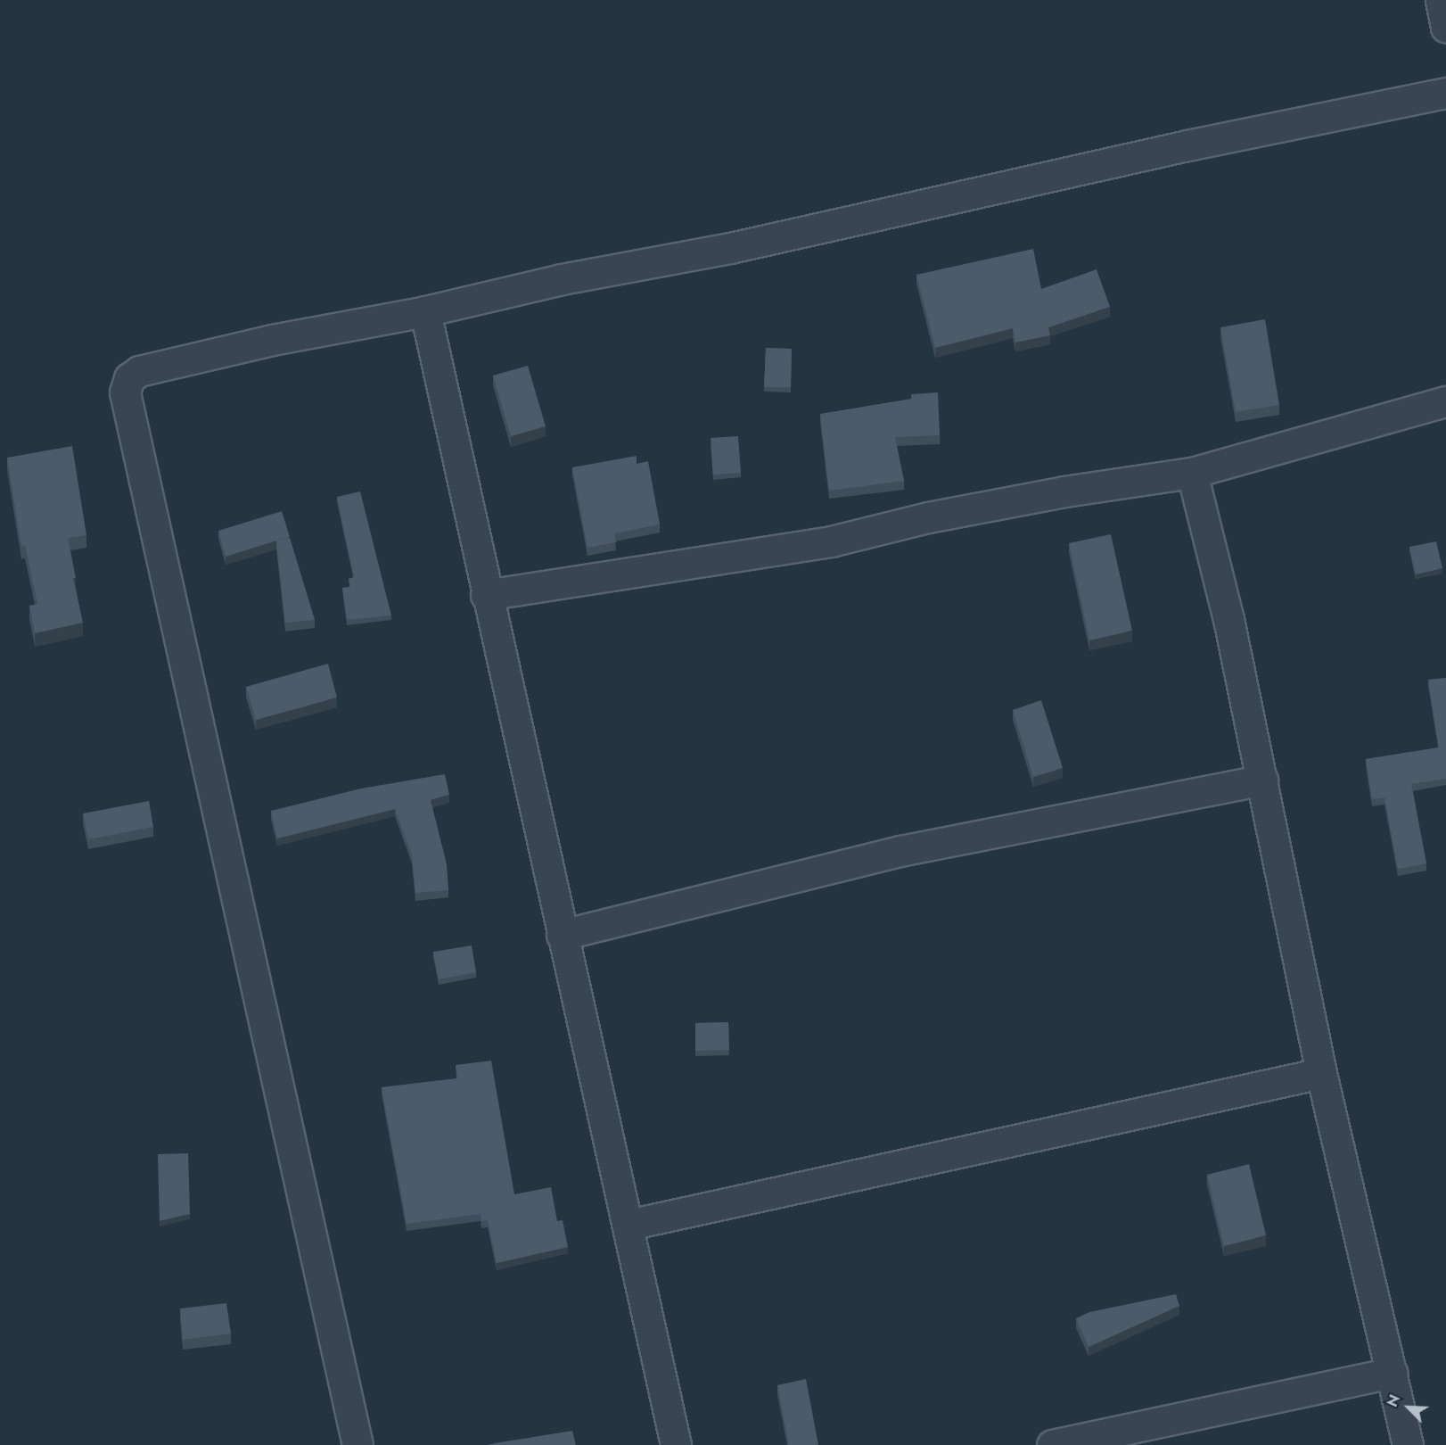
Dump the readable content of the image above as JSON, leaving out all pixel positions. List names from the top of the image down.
{
  "north": "top left"
}
